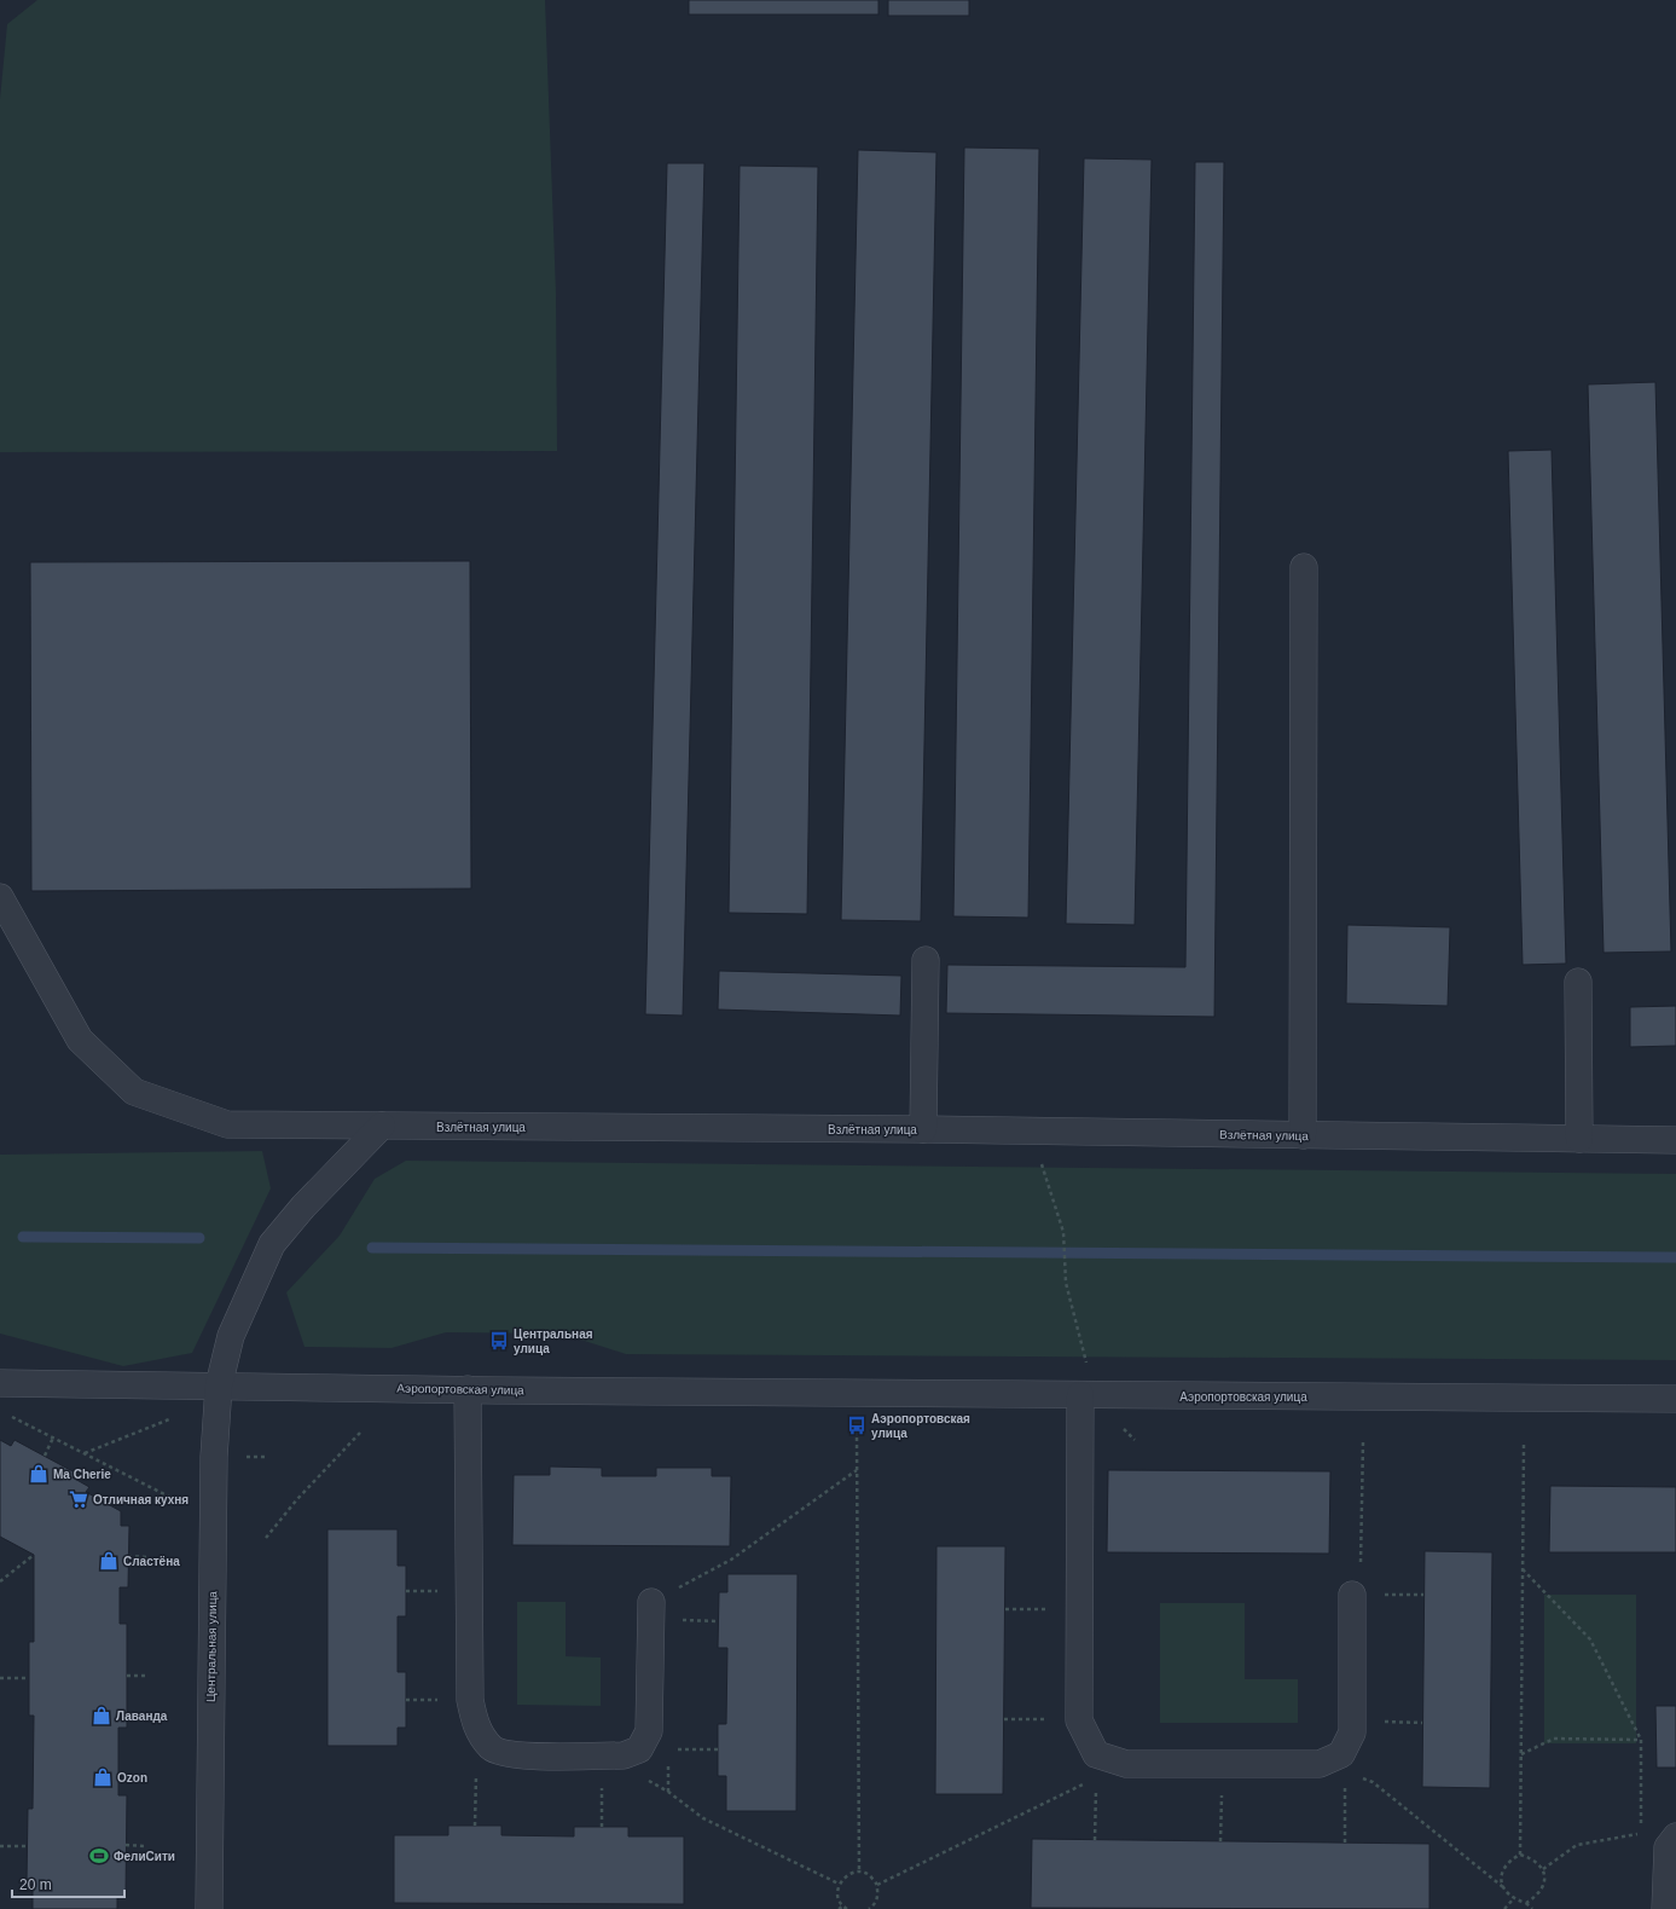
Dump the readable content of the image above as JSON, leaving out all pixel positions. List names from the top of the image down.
{
  "streets": {
    "street": ["Взлётная улица", "Аэропортовская улица", "Центральная улица"]
  },
  "crossings": [
    ["Аэропортовская улица", "Центральная улица"]
  ],
  "places": {
    "bus stop": ["Центральная улица", "Аэропортовская улица"],
    "shop": [
      "Ma Cherie",
      "Сластёна",
      "Лаванда",
      "Ozon"
    ],
    "supermarket": ["Отличная кухня"],
    "sports": ["ФелиСити"]
  },
  "scale_bar": "20 m"
}
